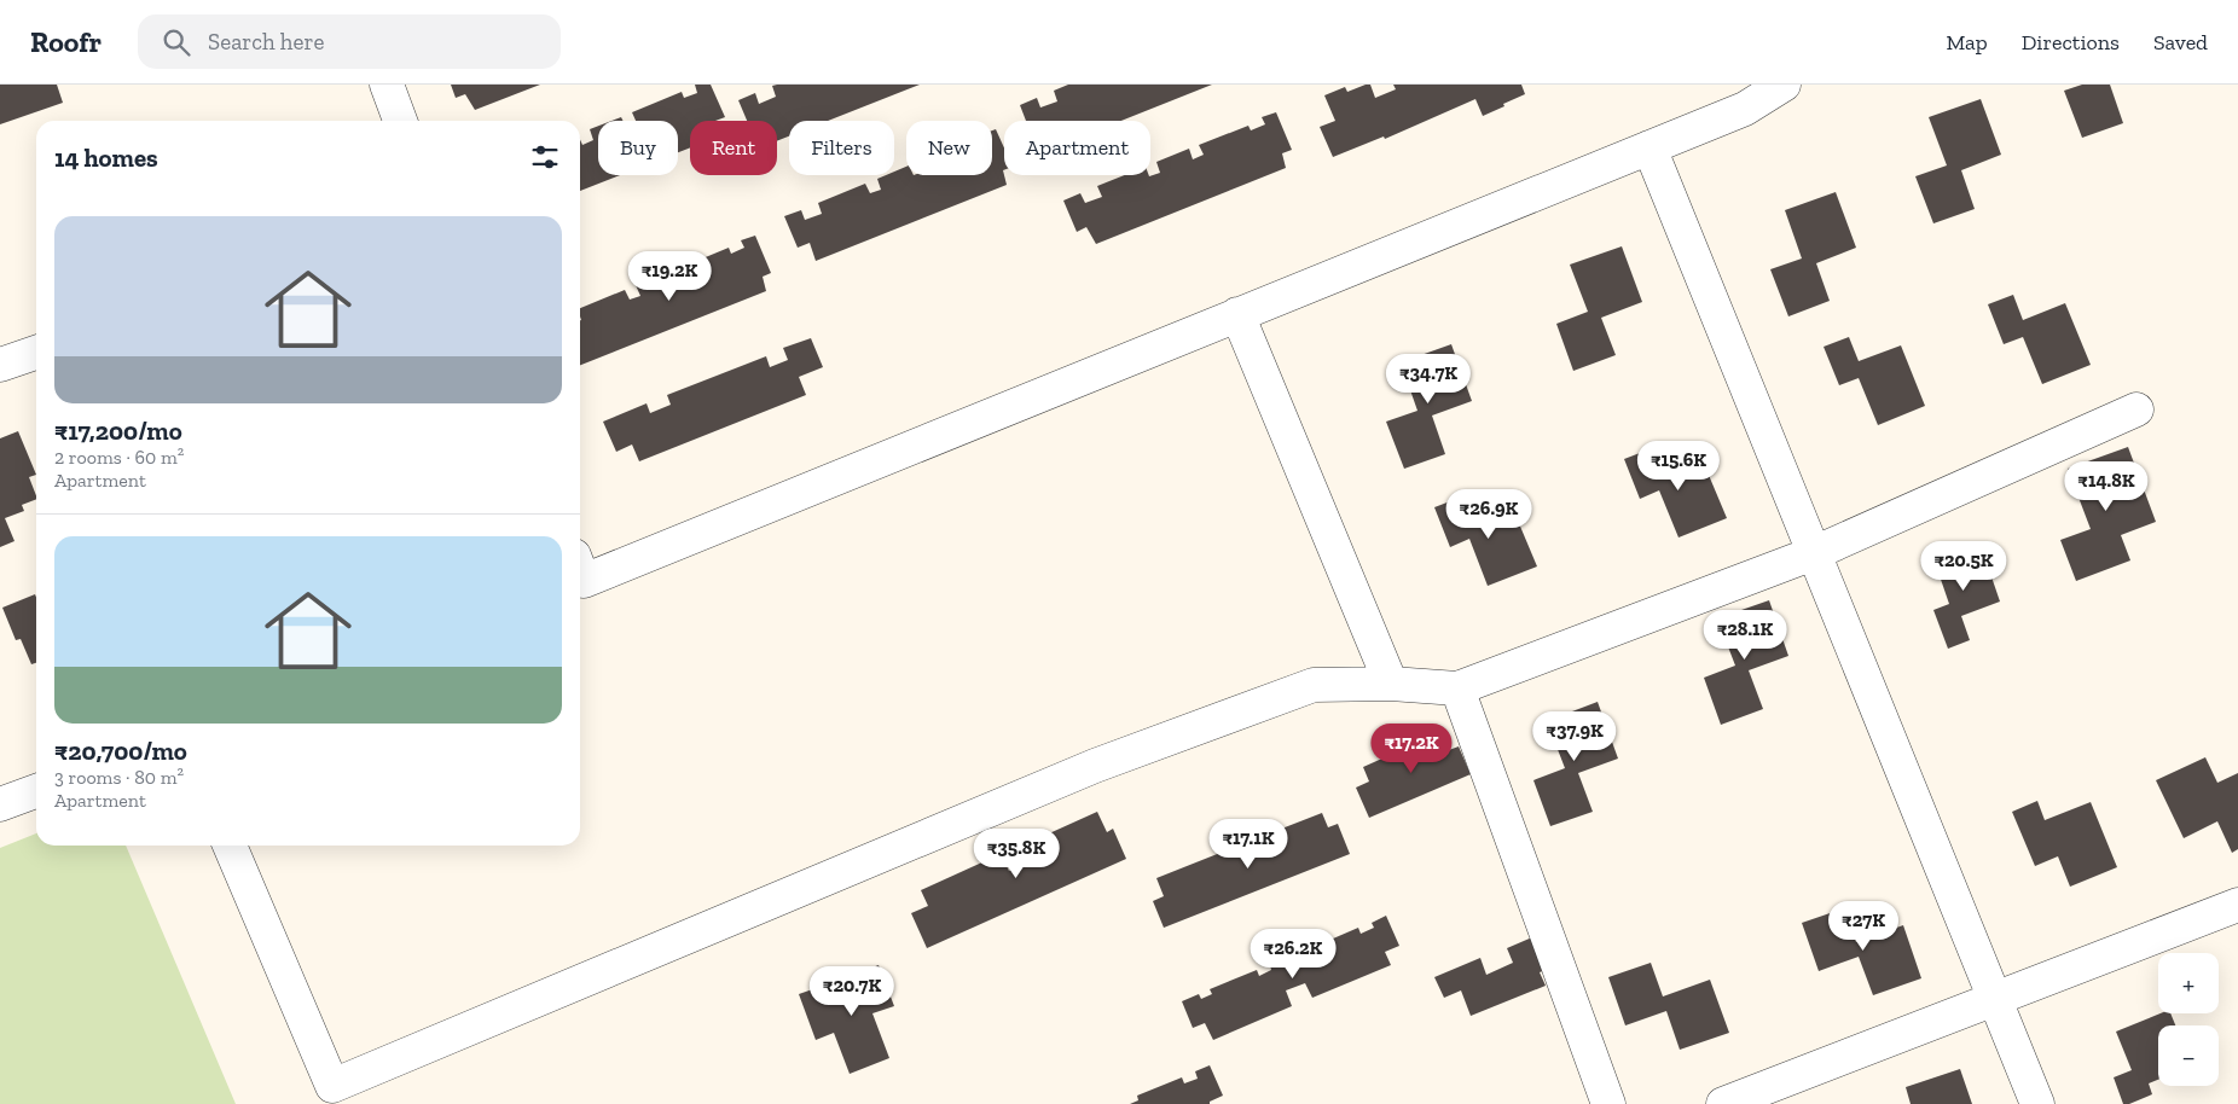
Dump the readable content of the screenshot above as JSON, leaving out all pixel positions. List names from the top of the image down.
{
  "page": {
    "header": "Roofr",
    "search": "Search here",
    "nav": ["Map", "Directions", "Saved"],
    "chip": [
      "Buy",
      "Rent",
      "Filters",
      "New",
      "Apartment"
    ],
    "heading": "14 homes",
    "list": [
      {
        "name": "₹17,200/mo",
        "note": "2 rooms · 60 m² · Apartment"
      },
      {
        "name": "₹20,700/mo",
        "note": "3 rooms · 80 m² · Apartment"
      }
    ],
    "price": [
      "₹19.2K",
      "₹34.7K",
      "₹15.6K",
      "₹14.8K",
      "₹26.9K",
      "₹20.5K",
      "₹28.1K",
      "₹37.9K",
      "₹17.2K",
      "₹17.1K",
      "₹35.8K",
      "₹27K",
      "₹26.2K",
      "₹20.7K"
    ],
    "map_buttons": ["+", "−"]
  }
}
